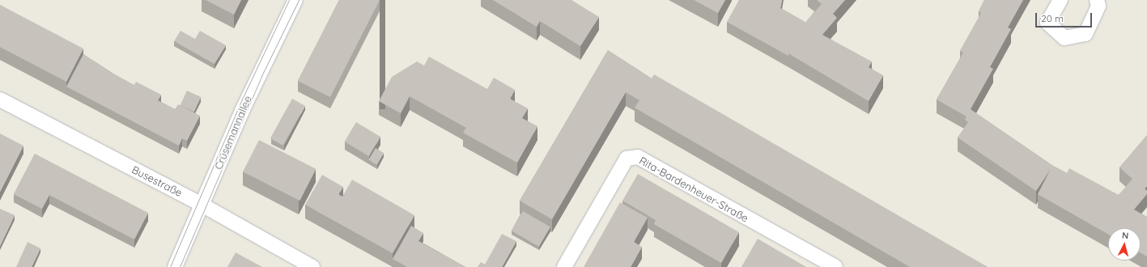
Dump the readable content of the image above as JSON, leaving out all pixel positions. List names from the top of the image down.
{
  "streets": {
    "street": ["Crüsemannallee", "Busestraße", "Rita-Bardenheuer-Straße"]
  },
  "crossings": [
    ["Crüsemannallee", "Busestraße"]
  ],
  "scale_bar": "20 m",
  "north": "top"
}
